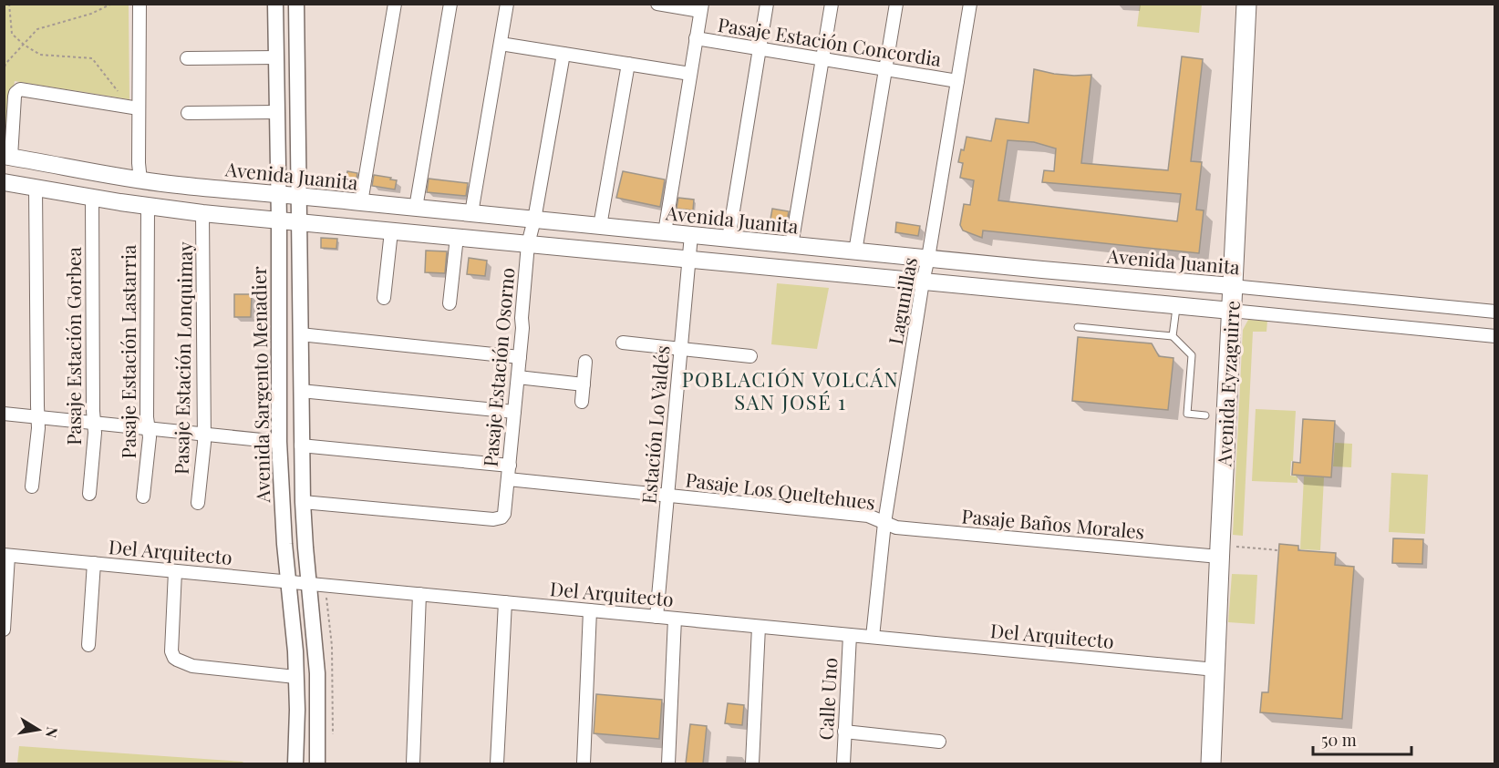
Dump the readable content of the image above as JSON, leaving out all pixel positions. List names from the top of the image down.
{
  "streets": {
    "main road": ["Avenida Juanita", "Avenida Eyzaguirre"],
    "street": [
      "Pasaje Estación Concordia",
      "Lagunillas",
      "Pasaje Estación Gorbea",
      "Pasaje Estación Lastarria",
      "Pasaje Estación Lonquimay",
      "Pasaje Estación Osorno",
      "Avenida Sargento Menadier",
      "Estación Lo Valdés",
      "Pasaje Los Queltehues",
      "Pasaje Baños Morales",
      "Del Arquitecto",
      "Calle Uno"
    ]
  },
  "crossings": [
    ["Pasaje Estación Concordia", "Lagunillas"],
    ["Avenida Juanita", "Lagunillas"],
    ["Avenida Juanita", "Pasaje Estación Osorno"],
    ["Avenida Juanita", "Avenida Eyzaguirre"],
    ["Avenida Juanita", "Avenida Sargento Menadier"],
    ["Avenida Juanita", "Estación Lo Valdés"],
    ["Lagunillas", "Pasaje Los Queltehues"],
    ["Lagunillas", "Pasaje Baños Morales"],
    ["Lagunillas", "Del Arquitecto"],
    ["Pasaje Estación Osorno", "Pasaje Los Queltehues"],
    ["Avenida Eyzaguirre", "Pasaje Baños Morales"],
    ["Avenida Eyzaguirre", "Del Arquitecto"],
    ["Avenida Sargento Menadier", "Del Arquitecto"],
    ["Estación Lo Valdés", "Pasaje Los Queltehues"],
    ["Estación Lo Valdés", "Del Arquitecto"],
    ["Pasaje Los Queltehues", "Pasaje Baños Morales"],
    ["Del Arquitecto", "Calle Uno"]
  ],
  "districts": ["POBLACIÓN VOLCÁN SAN JOSÉ 1"],
  "scale_bar": "50 m",
  "north": "right"
}
